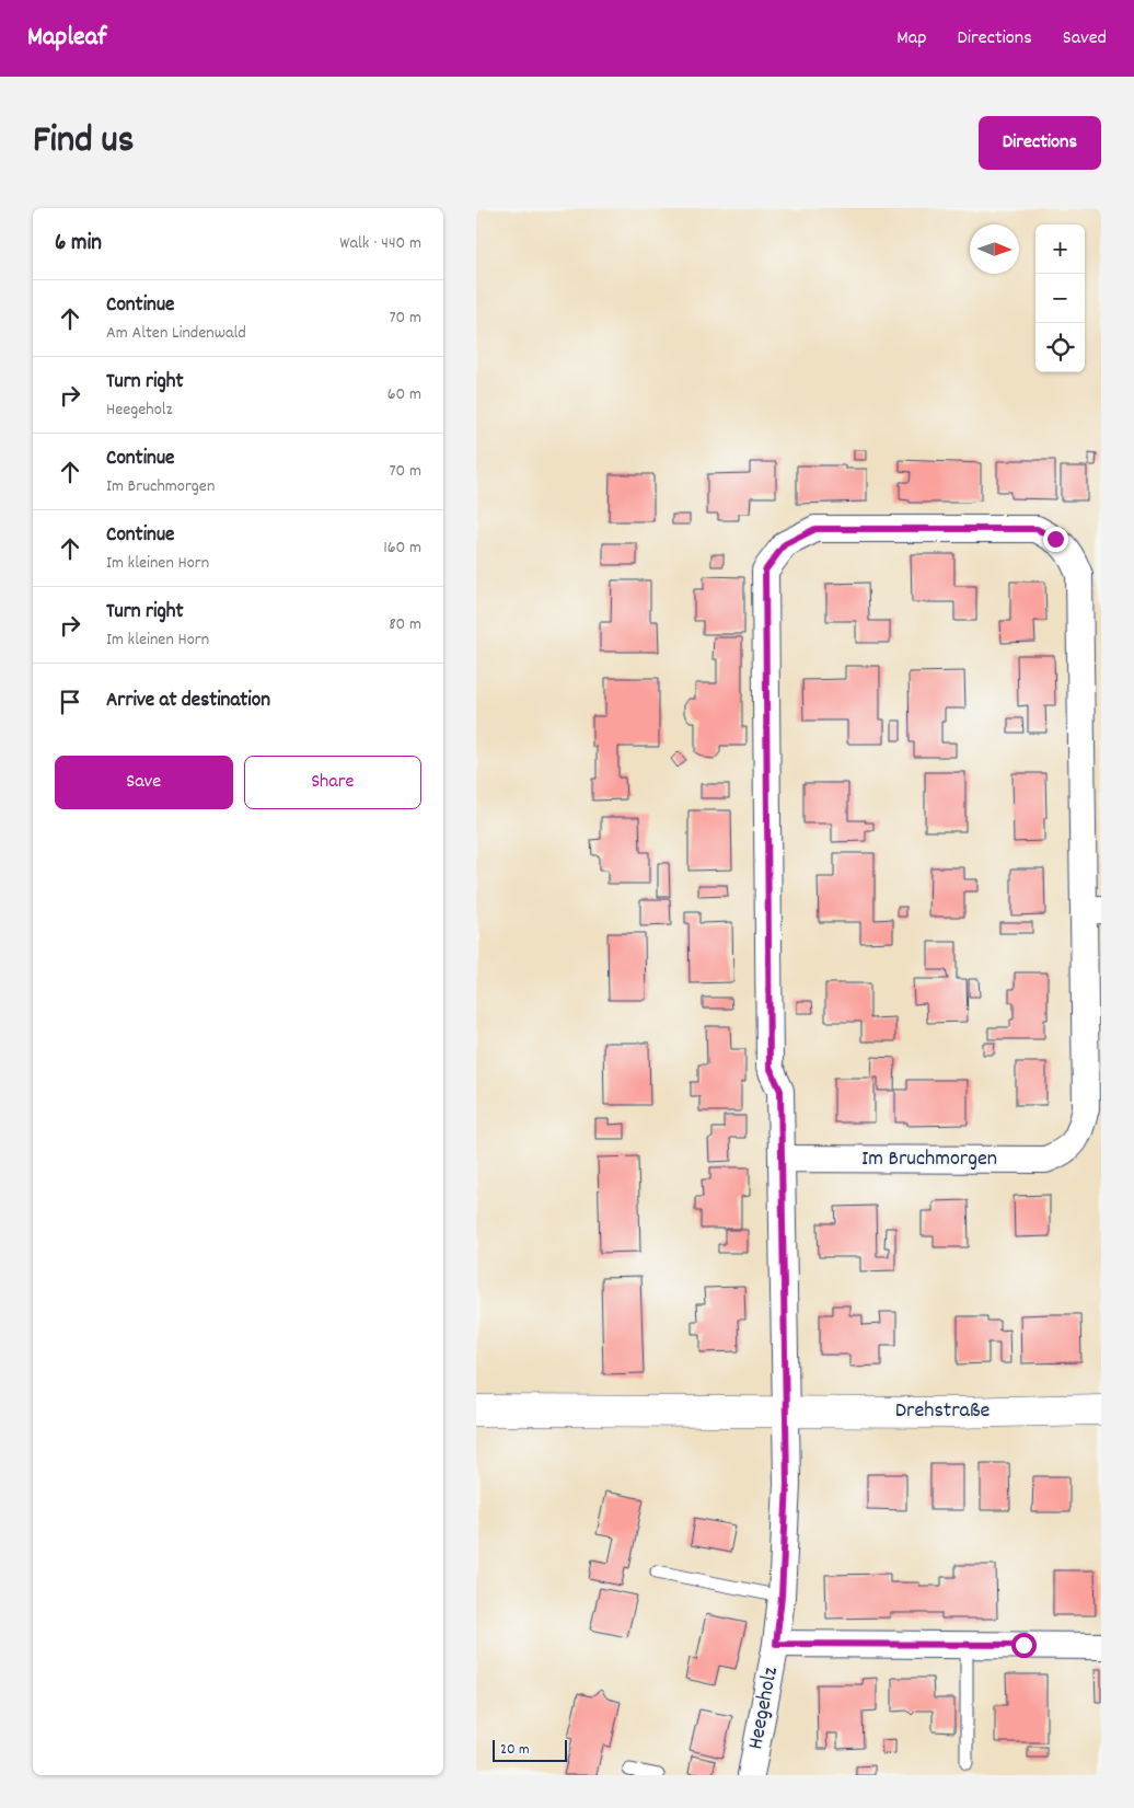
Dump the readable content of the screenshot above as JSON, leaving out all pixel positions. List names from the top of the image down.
{
  "streets": {
    "street": ["Im Bruchmorgen", "Drehstraße", "Heegeholz"]
  },
  "crossings": [
    ["Drehstraße", "Heegeholz"]
  ],
  "scale_bar": "20 m",
  "north": "right",
  "page": {
    "header": "Mapleaf",
    "nav": ["Map", "Directions", "Saved"],
    "title": "Find us",
    "buttons": [
      "Directions",
      ["Save", "Share"]
    ],
    "heading": ["6 min", "Walk · 440 m"],
    "map_buttons": ["+", "−"],
    "list": [
      ["Continue", "Am Alten Lindenwald", "70 m"],
      ["Turn right", "Heegeholz", "60 m"],
      ["Continue", "Im Bruchmorgen", "70 m"],
      ["Continue", "Im kleinen Horn", "160 m"],
      ["Turn right", "Im kleinen Horn", "80 m"],
      "Arrive at destination"
    ],
    "scale": "20 m"
  }
}
